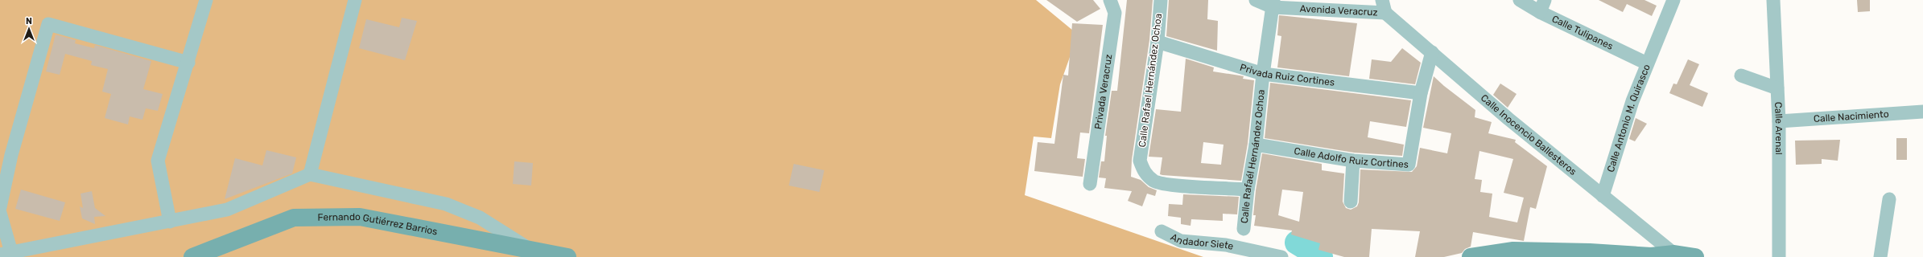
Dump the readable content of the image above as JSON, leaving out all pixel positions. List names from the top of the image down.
{
  "streets": {
    "main road": ["Fernando Gutiérrez Barrios"],
    "street": [
      "Avenida Veracruz",
      "Calle Tulipanes",
      "Privada Ruiz Cortines",
      "Calle Rafael Hernández Ochoa",
      "Privada Veracruz",
      "Calle Nacimiento",
      "Calle Antonio M. Quirasco",
      "Calle Arenal",
      "Calle Inocencio Ballesteros",
      "Calle Adolfo Ruiz Cortines",
      "Calle Rafaél Hernández Ochoa",
      "Andador Siete"
    ]
  },
  "crossings": [
    ["Avenida Veracruz", "Calle Inocencio Ballesteros"],
    ["Avenida Veracruz", "Calle Rafaél Hernández Ochoa"],
    ["Calle Tulipanes", "Calle Antonio M. Quirasco"],
    ["Privada Ruiz Cortines", "Calle Rafael Hernández Ochoa"],
    ["Privada Ruiz Cortines", "Calle Adolfo Ruiz Cortines"],
    ["Privada Ruiz Cortines", "Calle Rafaél Hernández Ochoa"],
    ["Calle Rafael Hernández Ochoa", "Calle Rafaél Hernández Ochoa"],
    ["Calle Nacimiento", "Calle Arenal"],
    ["Calle Antonio M. Quirasco", "Calle Inocencio Ballesteros"],
    ["Calle Inocencio Ballesteros", "Calle Adolfo Ruiz Cortines"],
    ["Calle Adolfo Ruiz Cortines", "Calle Rafaél Hernández Ochoa"]
  ],
  "north": "top"
}
